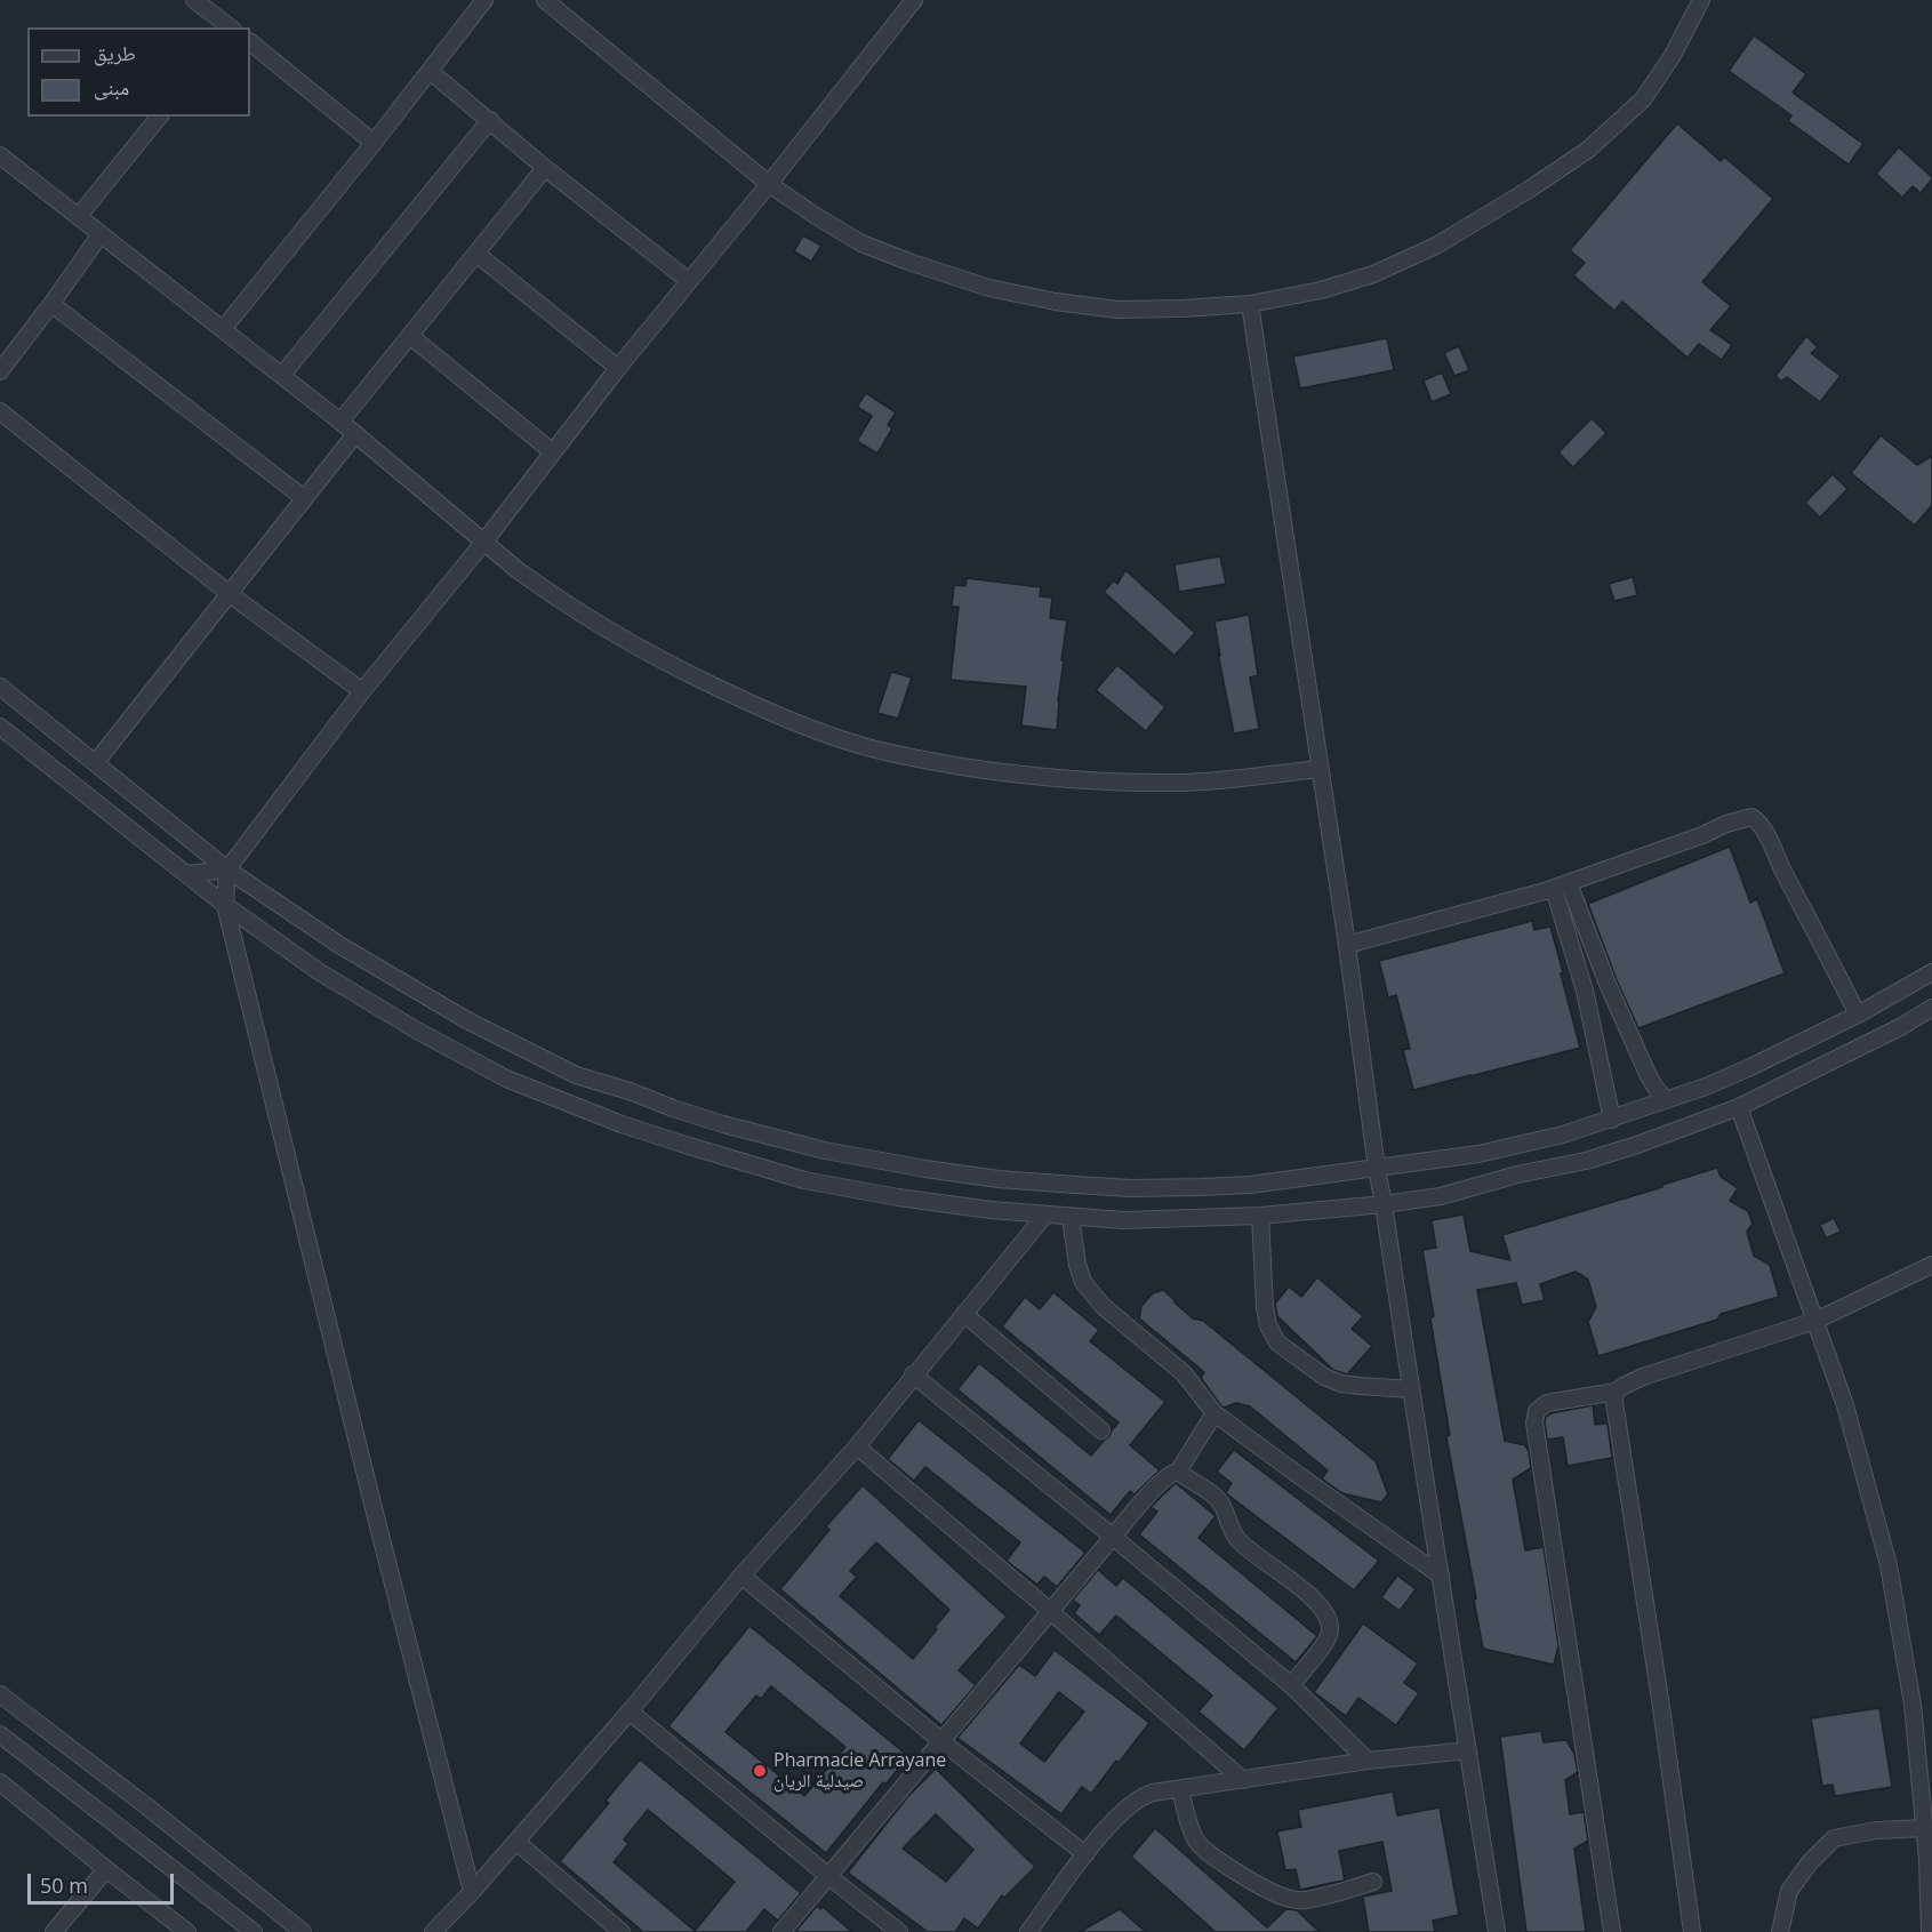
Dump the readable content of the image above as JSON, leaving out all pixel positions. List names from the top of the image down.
{
  "places": ["Pharmacie Arrayane صيدلية الريان"],
  "legend": ["طريق", "مبنى"],
  "scale_bar": "50 m"
}
